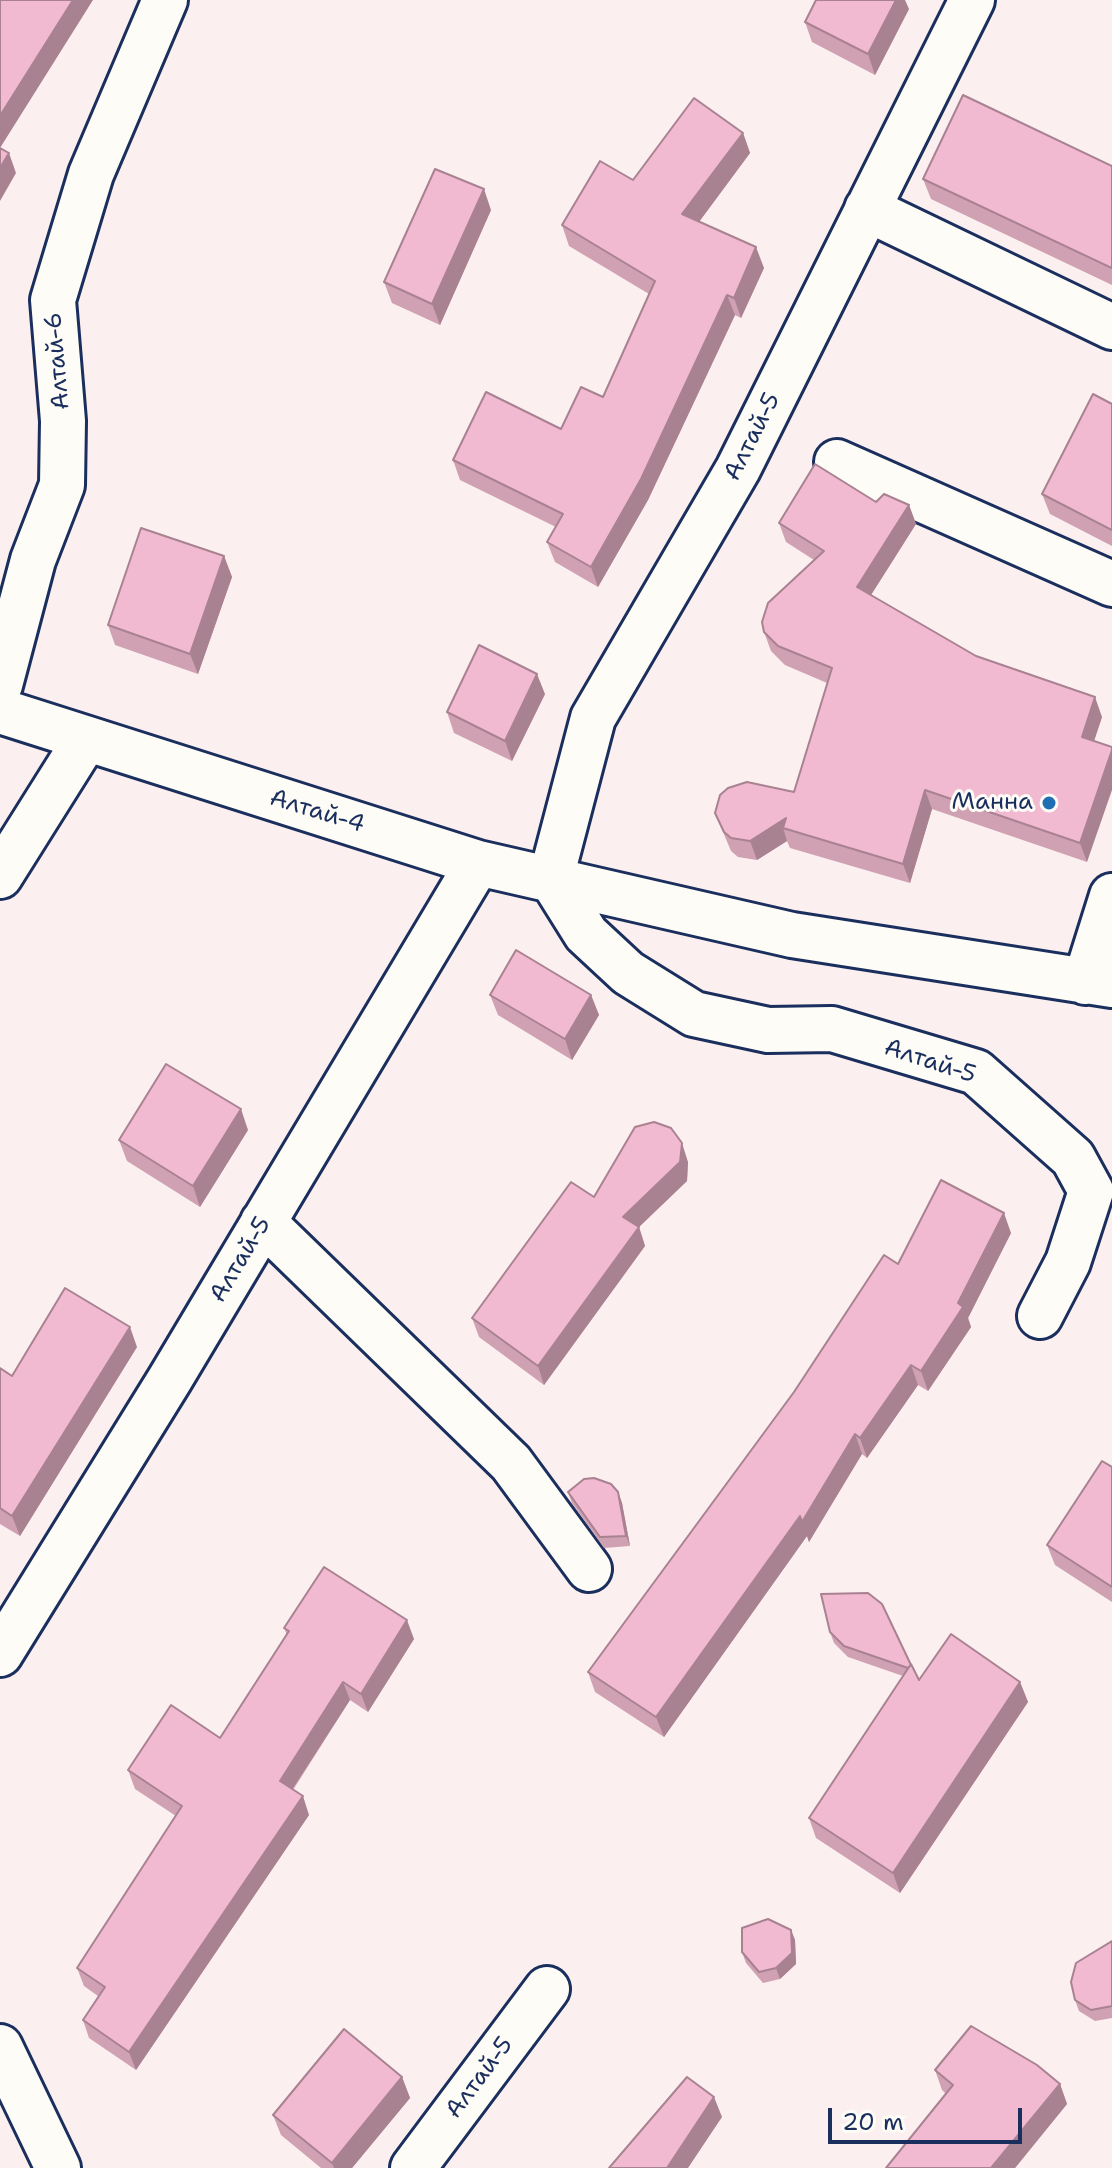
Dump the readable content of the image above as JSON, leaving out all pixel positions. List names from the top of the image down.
{
  "streets": {
    "street": ["Алтай-6", "Алтай-5", "Алтай-4"]
  },
  "crossings": [
    ["Алтай-5", "Алтай-4"]
  ],
  "places": ["Манна"],
  "scale_bar": "20 m"
}
